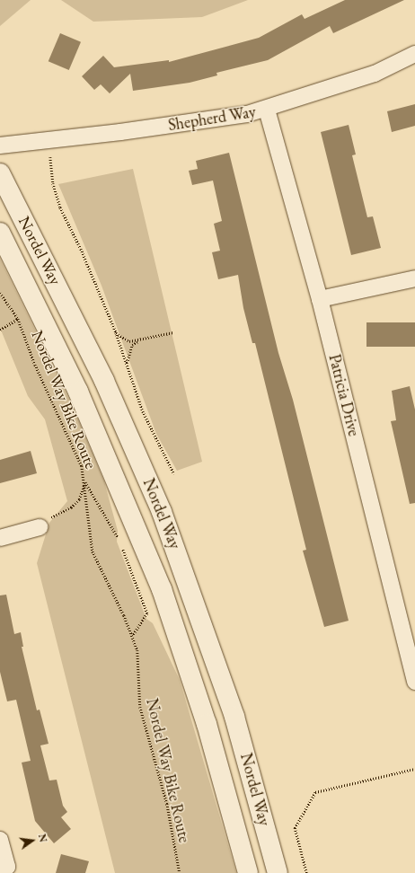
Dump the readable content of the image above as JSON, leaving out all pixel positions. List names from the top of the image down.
{
  "streets": {
    "main road": ["Nordel Way"],
    "street": ["Shepherd Way", "Patricia Drive"],
    "path": ["Nordel Way Bike Route"]
  },
  "crossings": [
    ["Shepherd Way", "Patricia Drive"]
  ],
  "north": "right"
}
